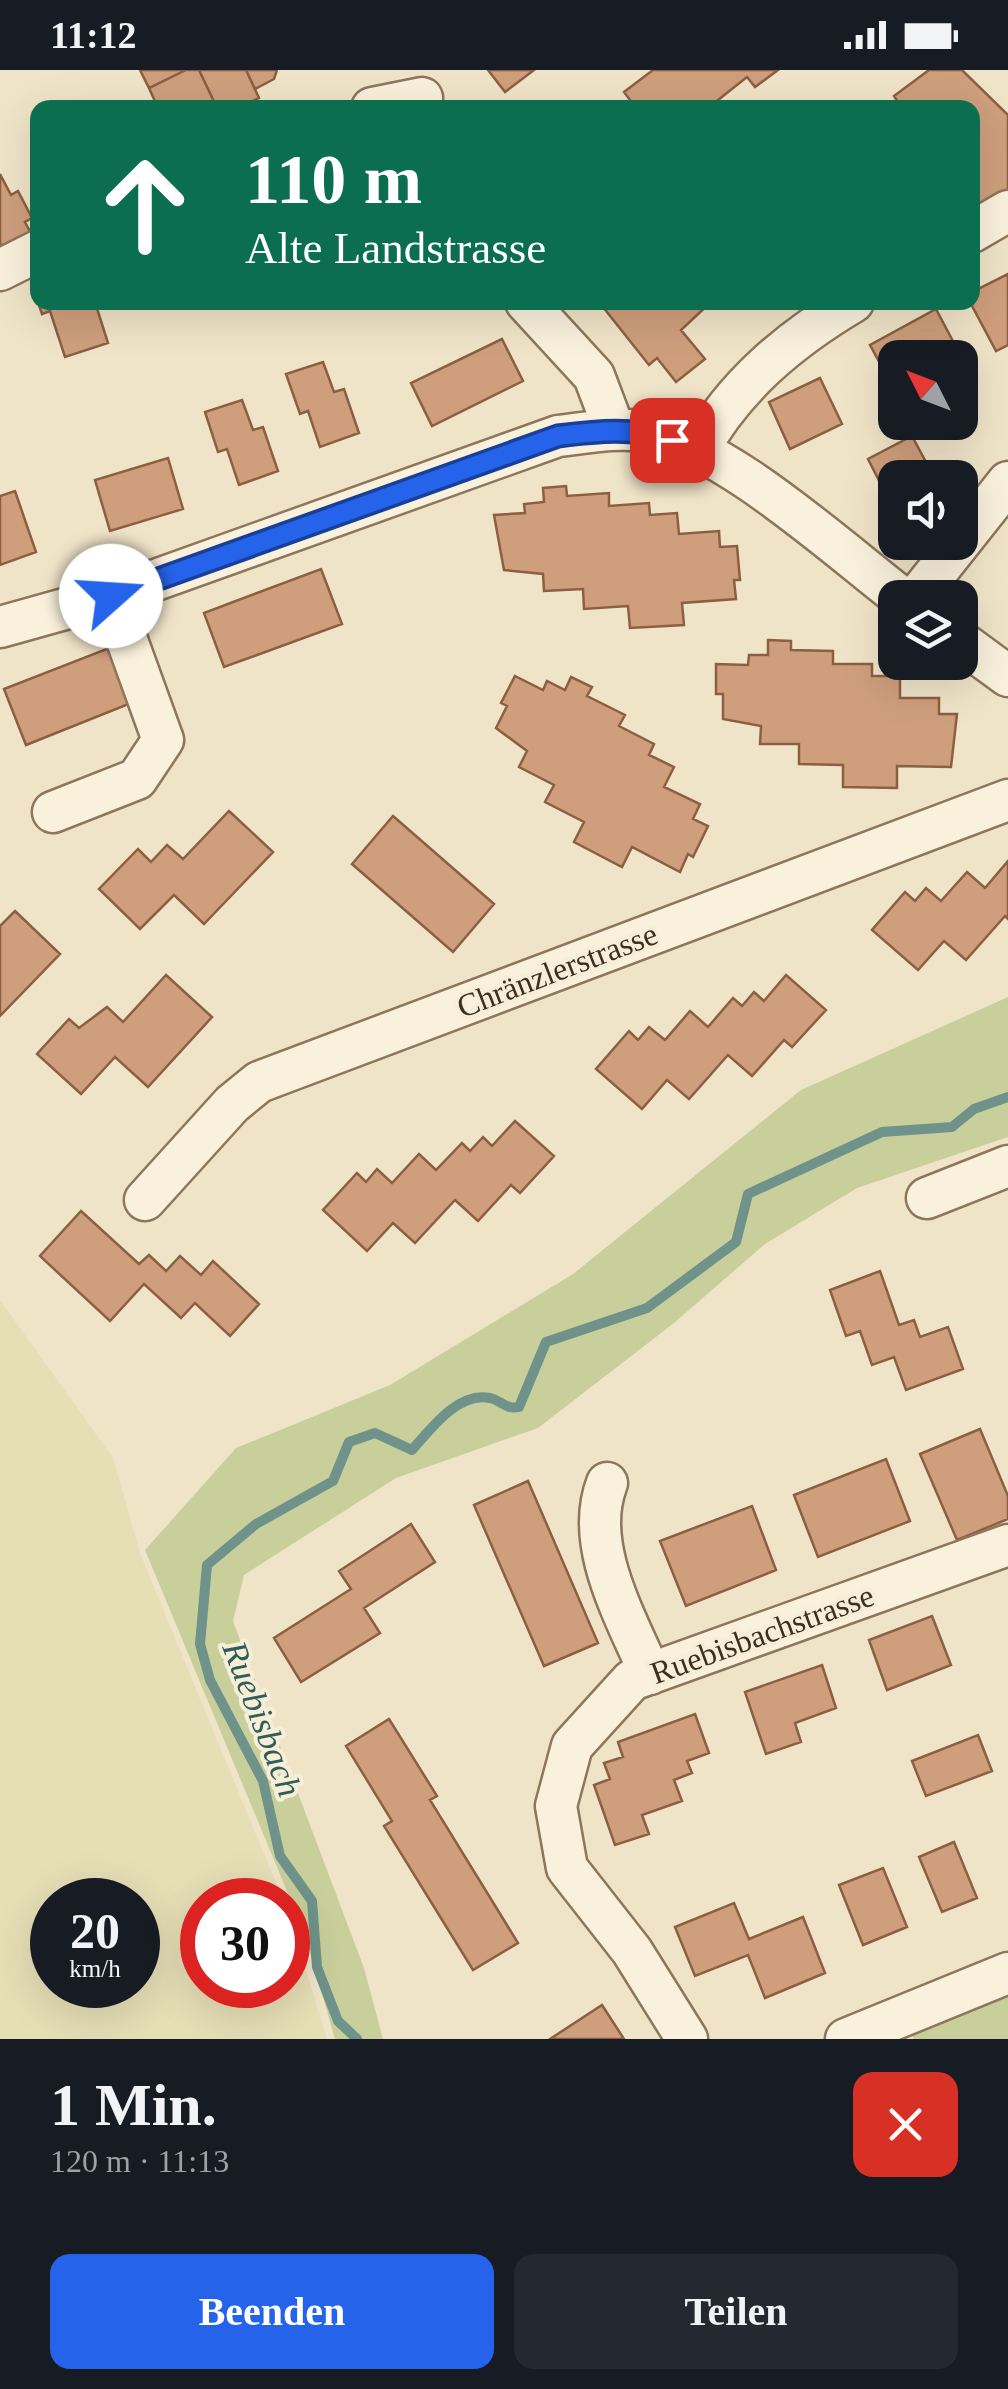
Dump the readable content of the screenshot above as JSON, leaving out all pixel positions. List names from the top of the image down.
{
  "streets": {
    "street": ["Chränzlerstrasse", "Ruebisbachstrasse"]
  },
  "water": ["Ruebisbach"],
  "north": "top left",
  "page": {
    "status": "11:12",
    "turn": ["110 m", "Alte Landstrasse"],
    "speed": "20 km/h",
    "limit": "30",
    "heading": ["1 Min.", "120 m · 11:13"],
    "buttons": ["Beenden", "Teilen"]
  }
}
